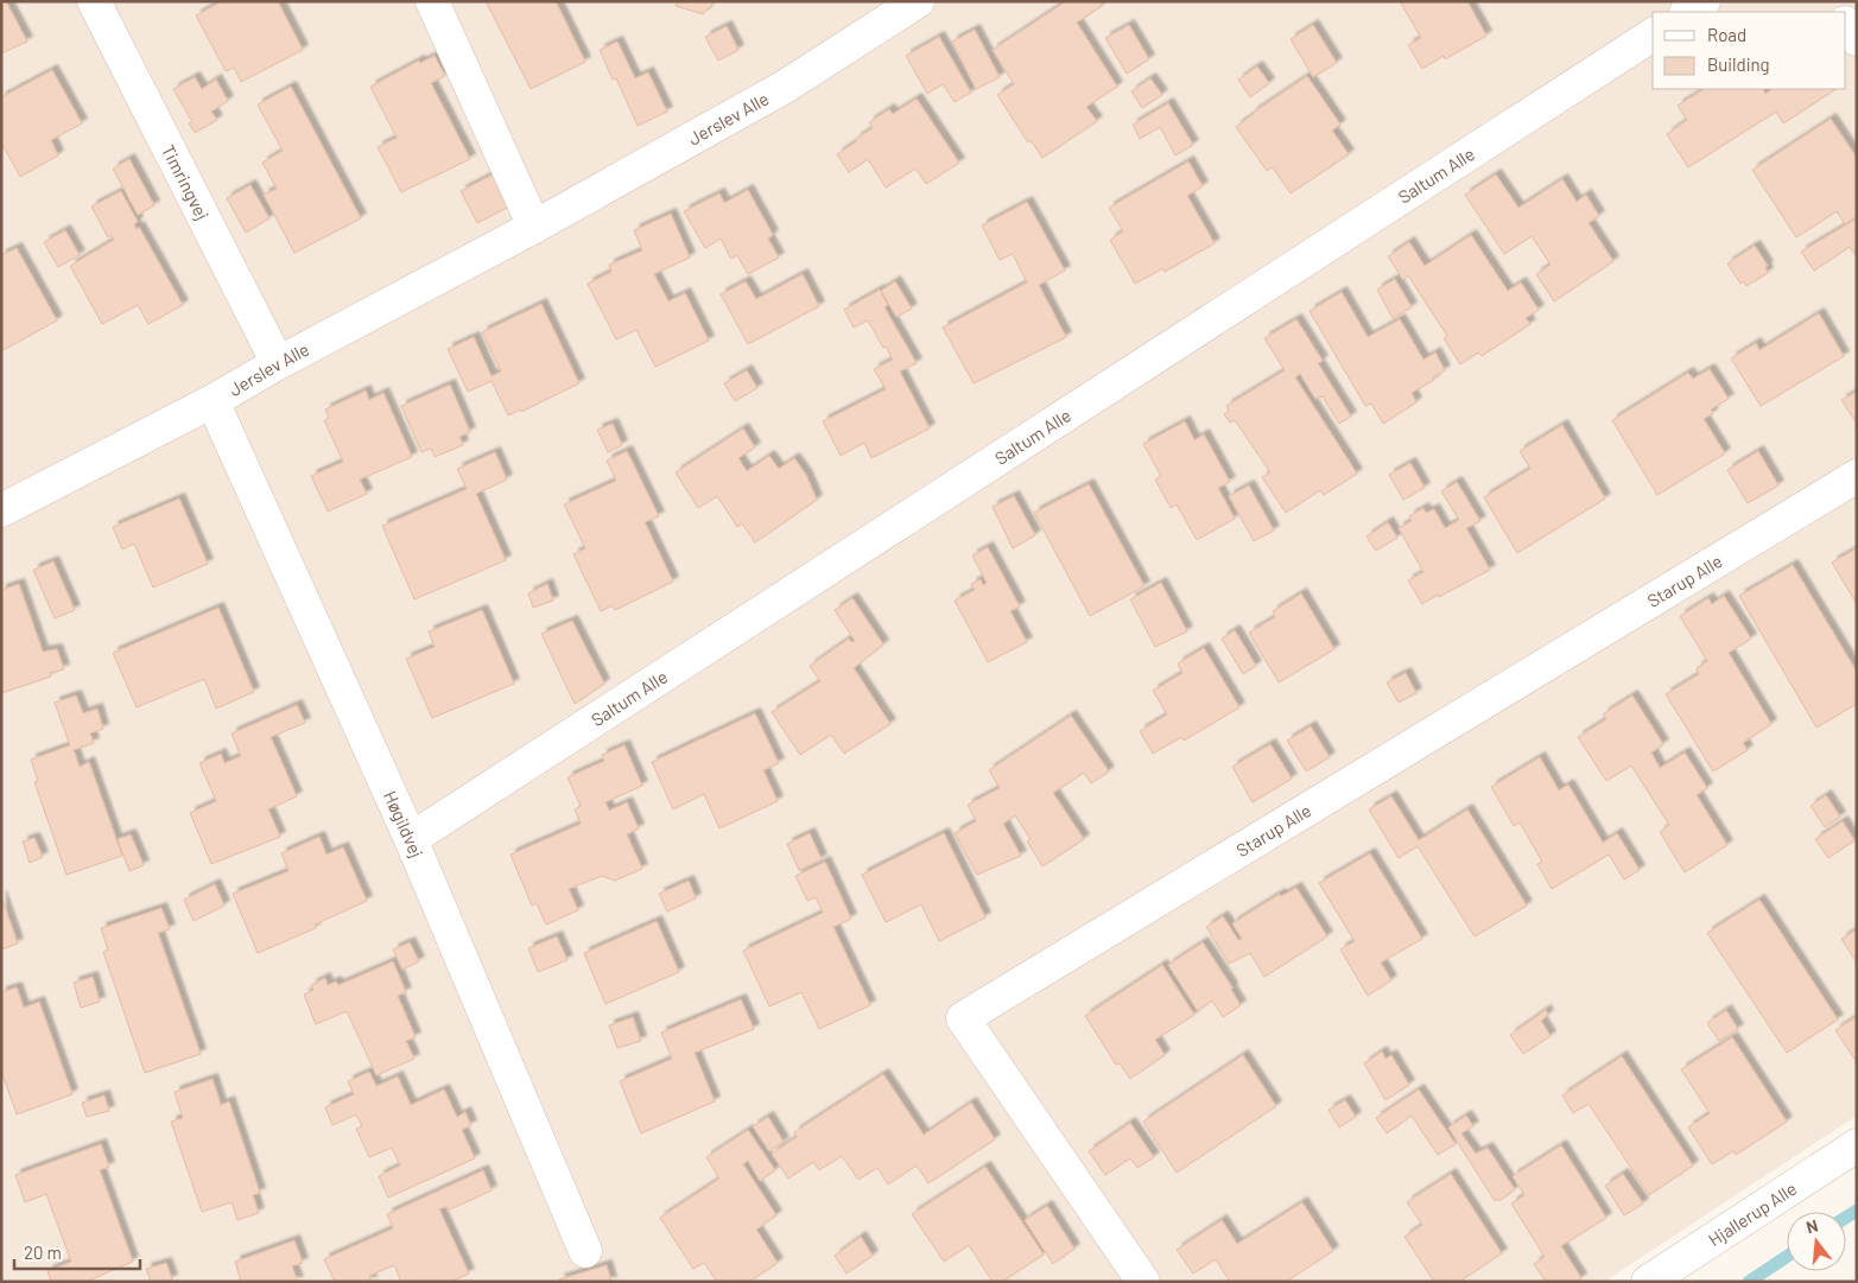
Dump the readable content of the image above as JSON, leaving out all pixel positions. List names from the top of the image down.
{
  "streets": {
    "street": [
      "Jerslev Alle",
      "Saltum Alle",
      "Timringvej",
      "Starup Alle",
      "Høgildvej",
      "Hjallerup Alle"
    ]
  },
  "crossings": [
    ["Jerslev Alle", "Timringvej"],
    ["Jerslev Alle", "Høgildvej"],
    ["Saltum Alle", "Høgildvej"]
  ],
  "legend": ["Road", "Building"],
  "scale_bar": "20 m",
  "north": "top"
}
